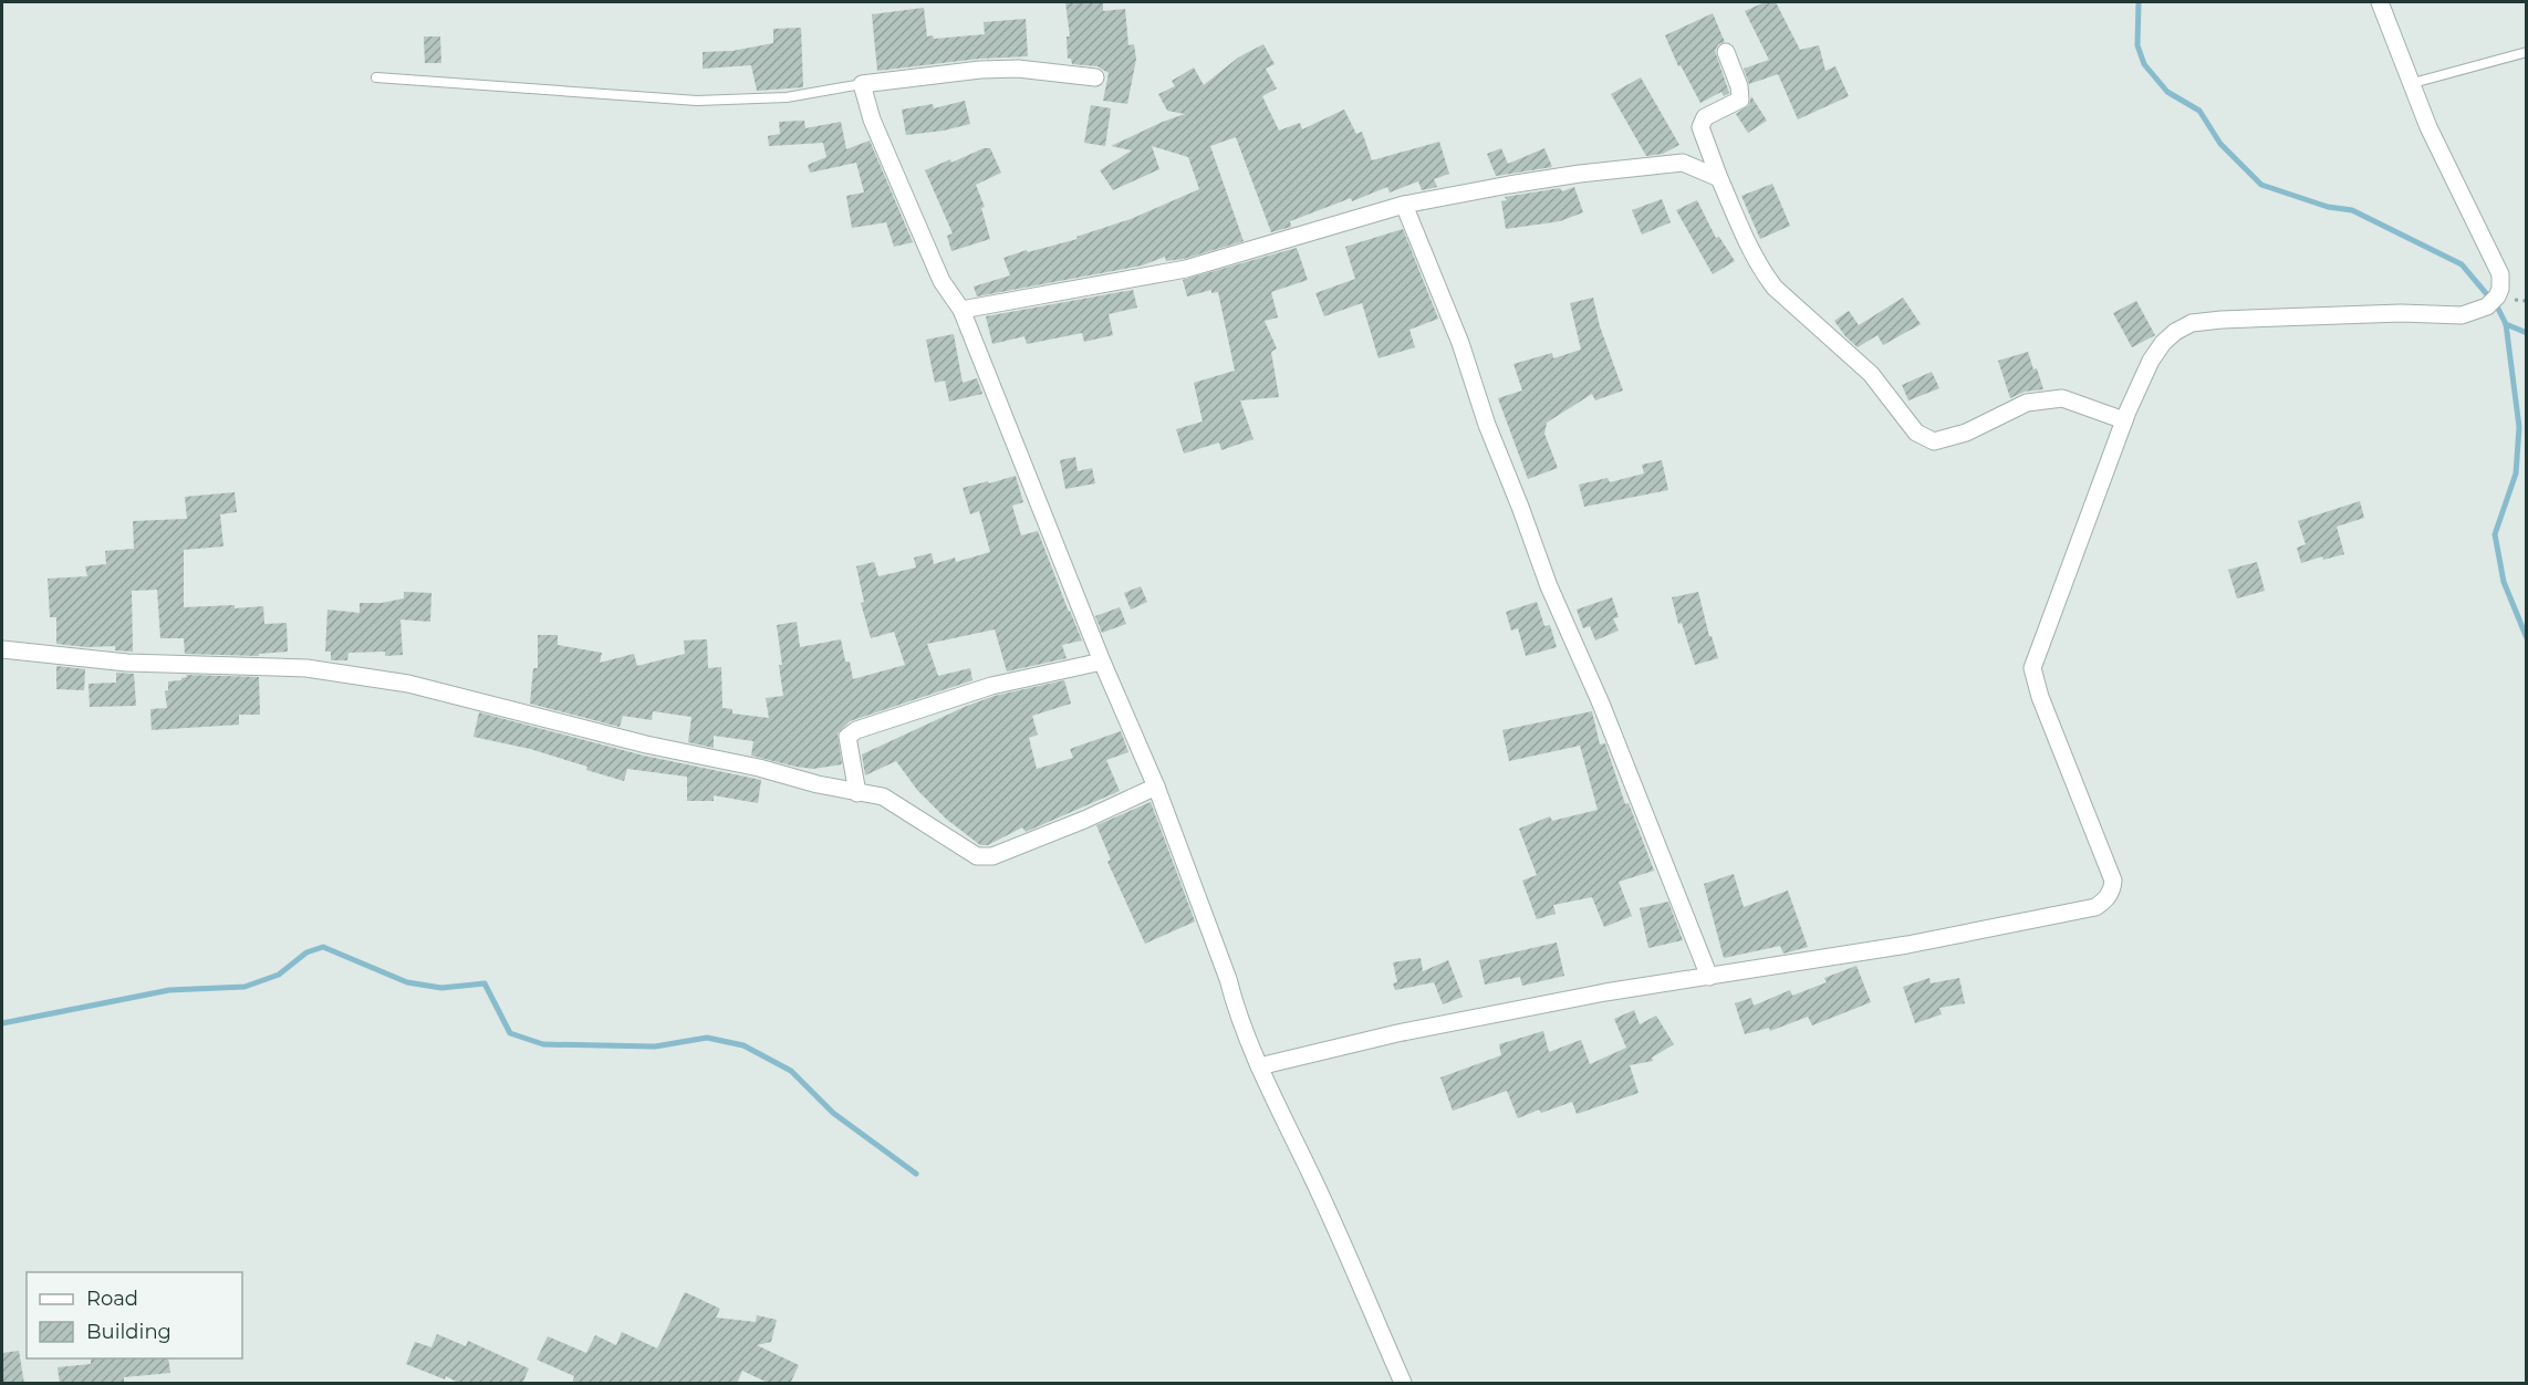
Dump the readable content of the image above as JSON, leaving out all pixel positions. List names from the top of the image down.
{
  "legend": ["Road", "Building"]
}
